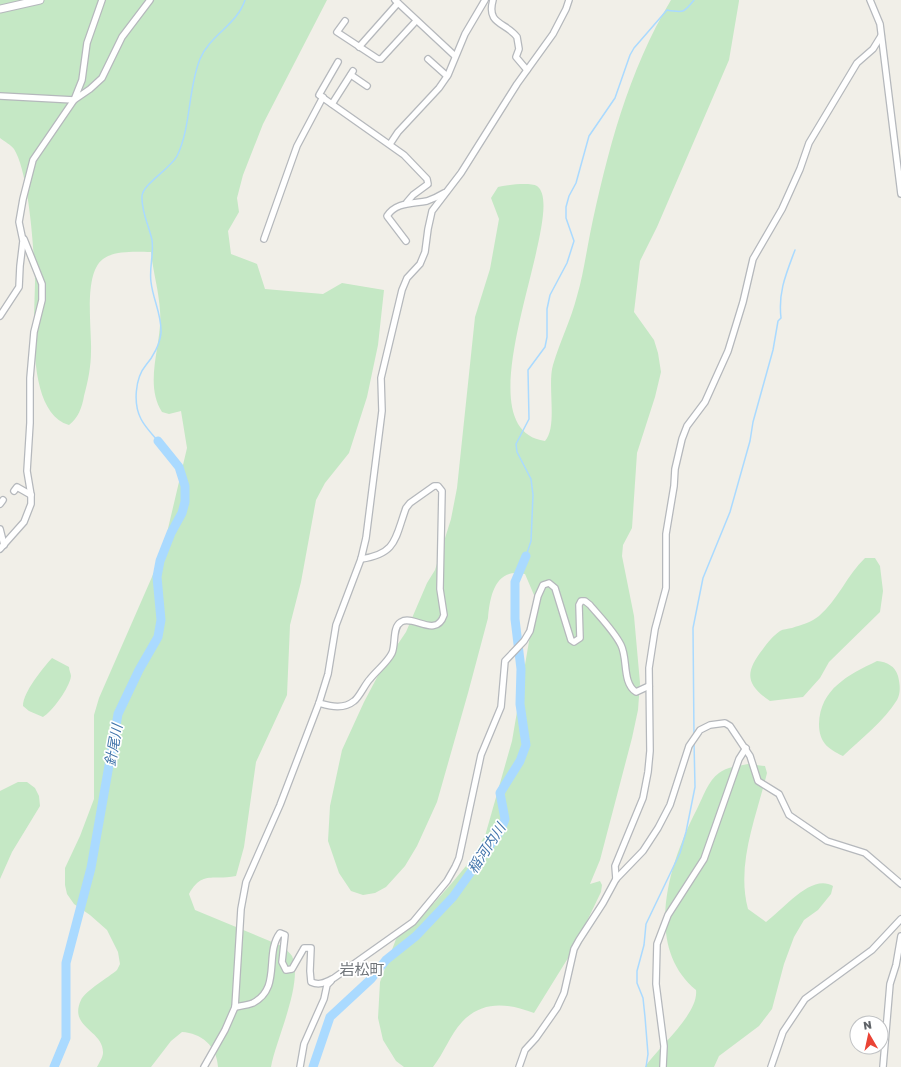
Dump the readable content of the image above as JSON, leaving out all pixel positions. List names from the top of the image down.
{
  "districts": ["岩松町"],
  "water": ["針尾川", "稲河内川"],
  "north": "top"
}
